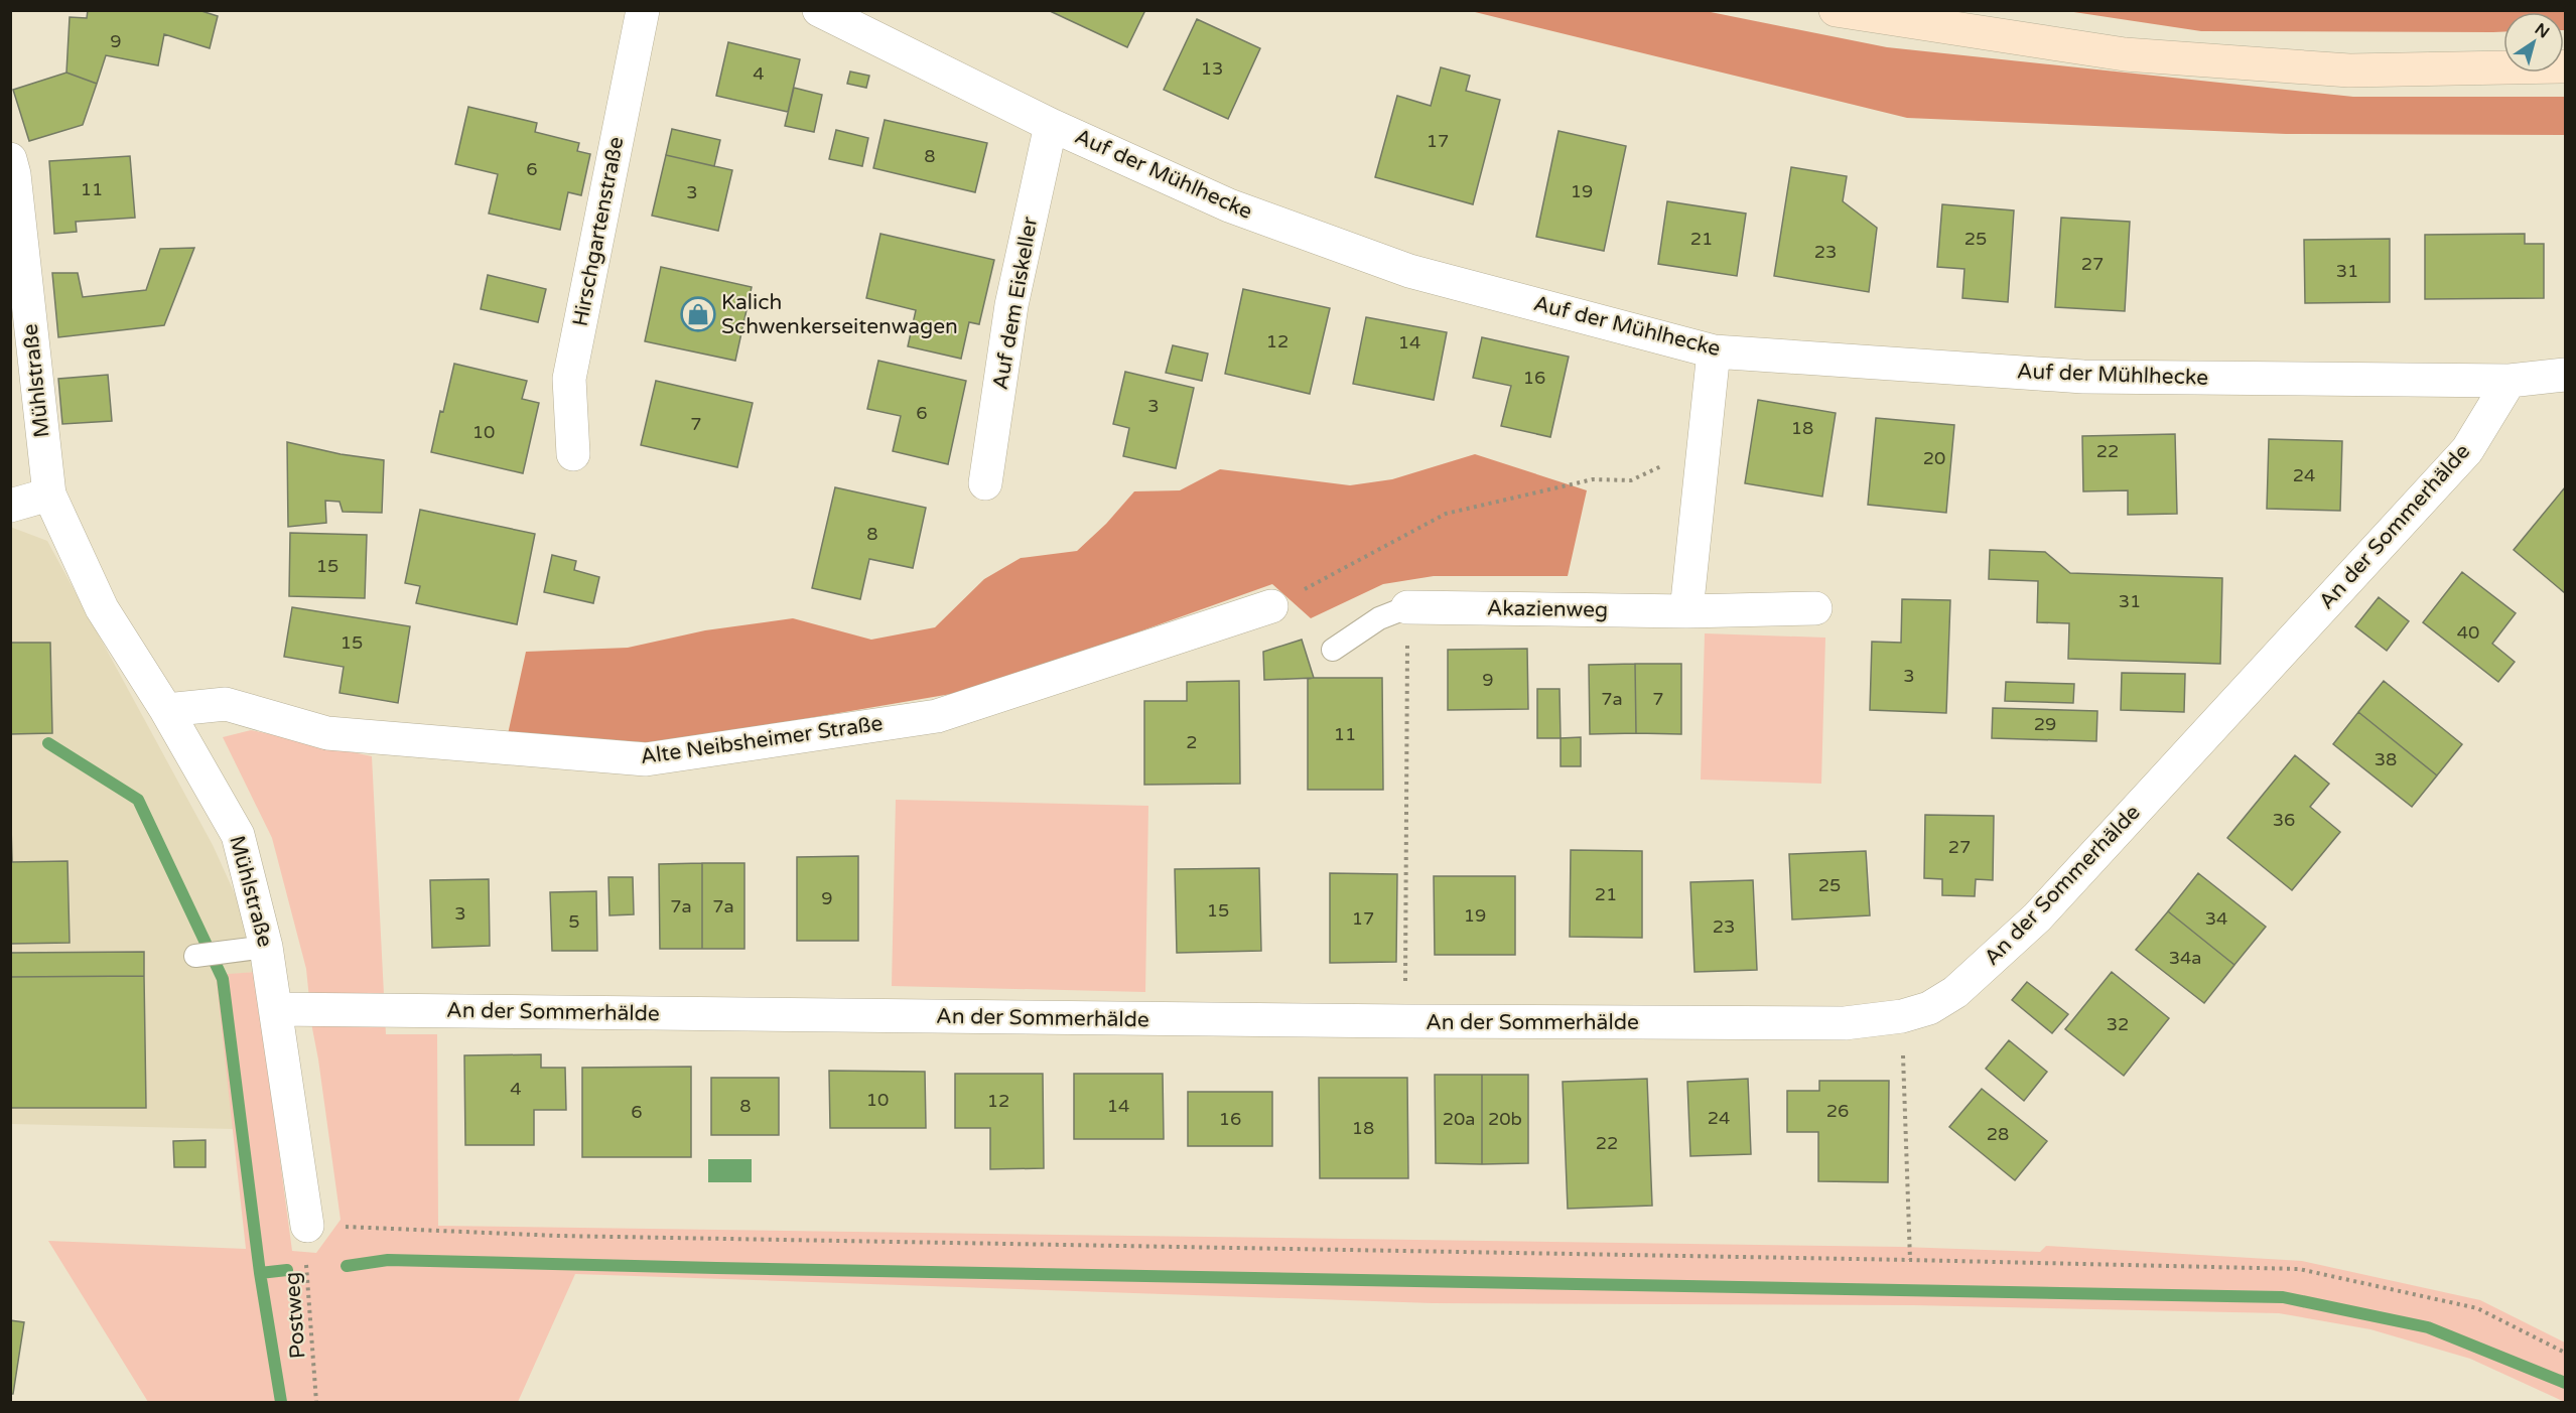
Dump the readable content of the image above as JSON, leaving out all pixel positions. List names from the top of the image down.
{
  "streets": {
    "street": [
      "Auf der Mühlhecke",
      "Hirschgartenstraße",
      "Auf dem Eiskeller",
      "Mühlstraße",
      "An der Sommerhälde",
      "Akazienweg",
      "Alte Neibsheimer Straße"
    ],
    "path": ["Postweg"]
  },
  "crossings": [
    ["Auf der Mühlhecke", "Auf dem Eiskeller"],
    ["Auf der Mühlhecke", "An der Sommerhälde"],
    ["Mühlstraße", "An der Sommerhälde"],
    ["Mühlstraße", "Alte Neibsheimer Straße"],
    ["Mühlstraße", "Postweg"]
  ],
  "places": {
    "shop": ["Kalich Schwenkerseitenwagen"]
  },
  "house_numbers": [
    "9",
    "13",
    "4",
    "17",
    "8",
    "6",
    "11",
    "19",
    "3",
    "21",
    "25",
    "23",
    "27",
    "31",
    "12",
    "14",
    "16",
    "3",
    "6",
    "7",
    "18",
    "10",
    "22",
    "20",
    "24",
    "8",
    "15",
    "31",
    "40",
    "15",
    "3",
    "9",
    "7a",
    "7",
    "29",
    "11",
    "2",
    "38",
    "36",
    "27",
    "25",
    "21",
    "9",
    "7a",
    "7a",
    "15",
    "3",
    "19",
    "17",
    "34",
    "5",
    "23",
    "34a",
    "32",
    "4",
    "10",
    "12",
    "8",
    "14",
    "26",
    "6",
    "24",
    "16",
    "20a",
    "20b",
    "18",
    "28",
    "22"
  ],
  "north": "top right"
}
